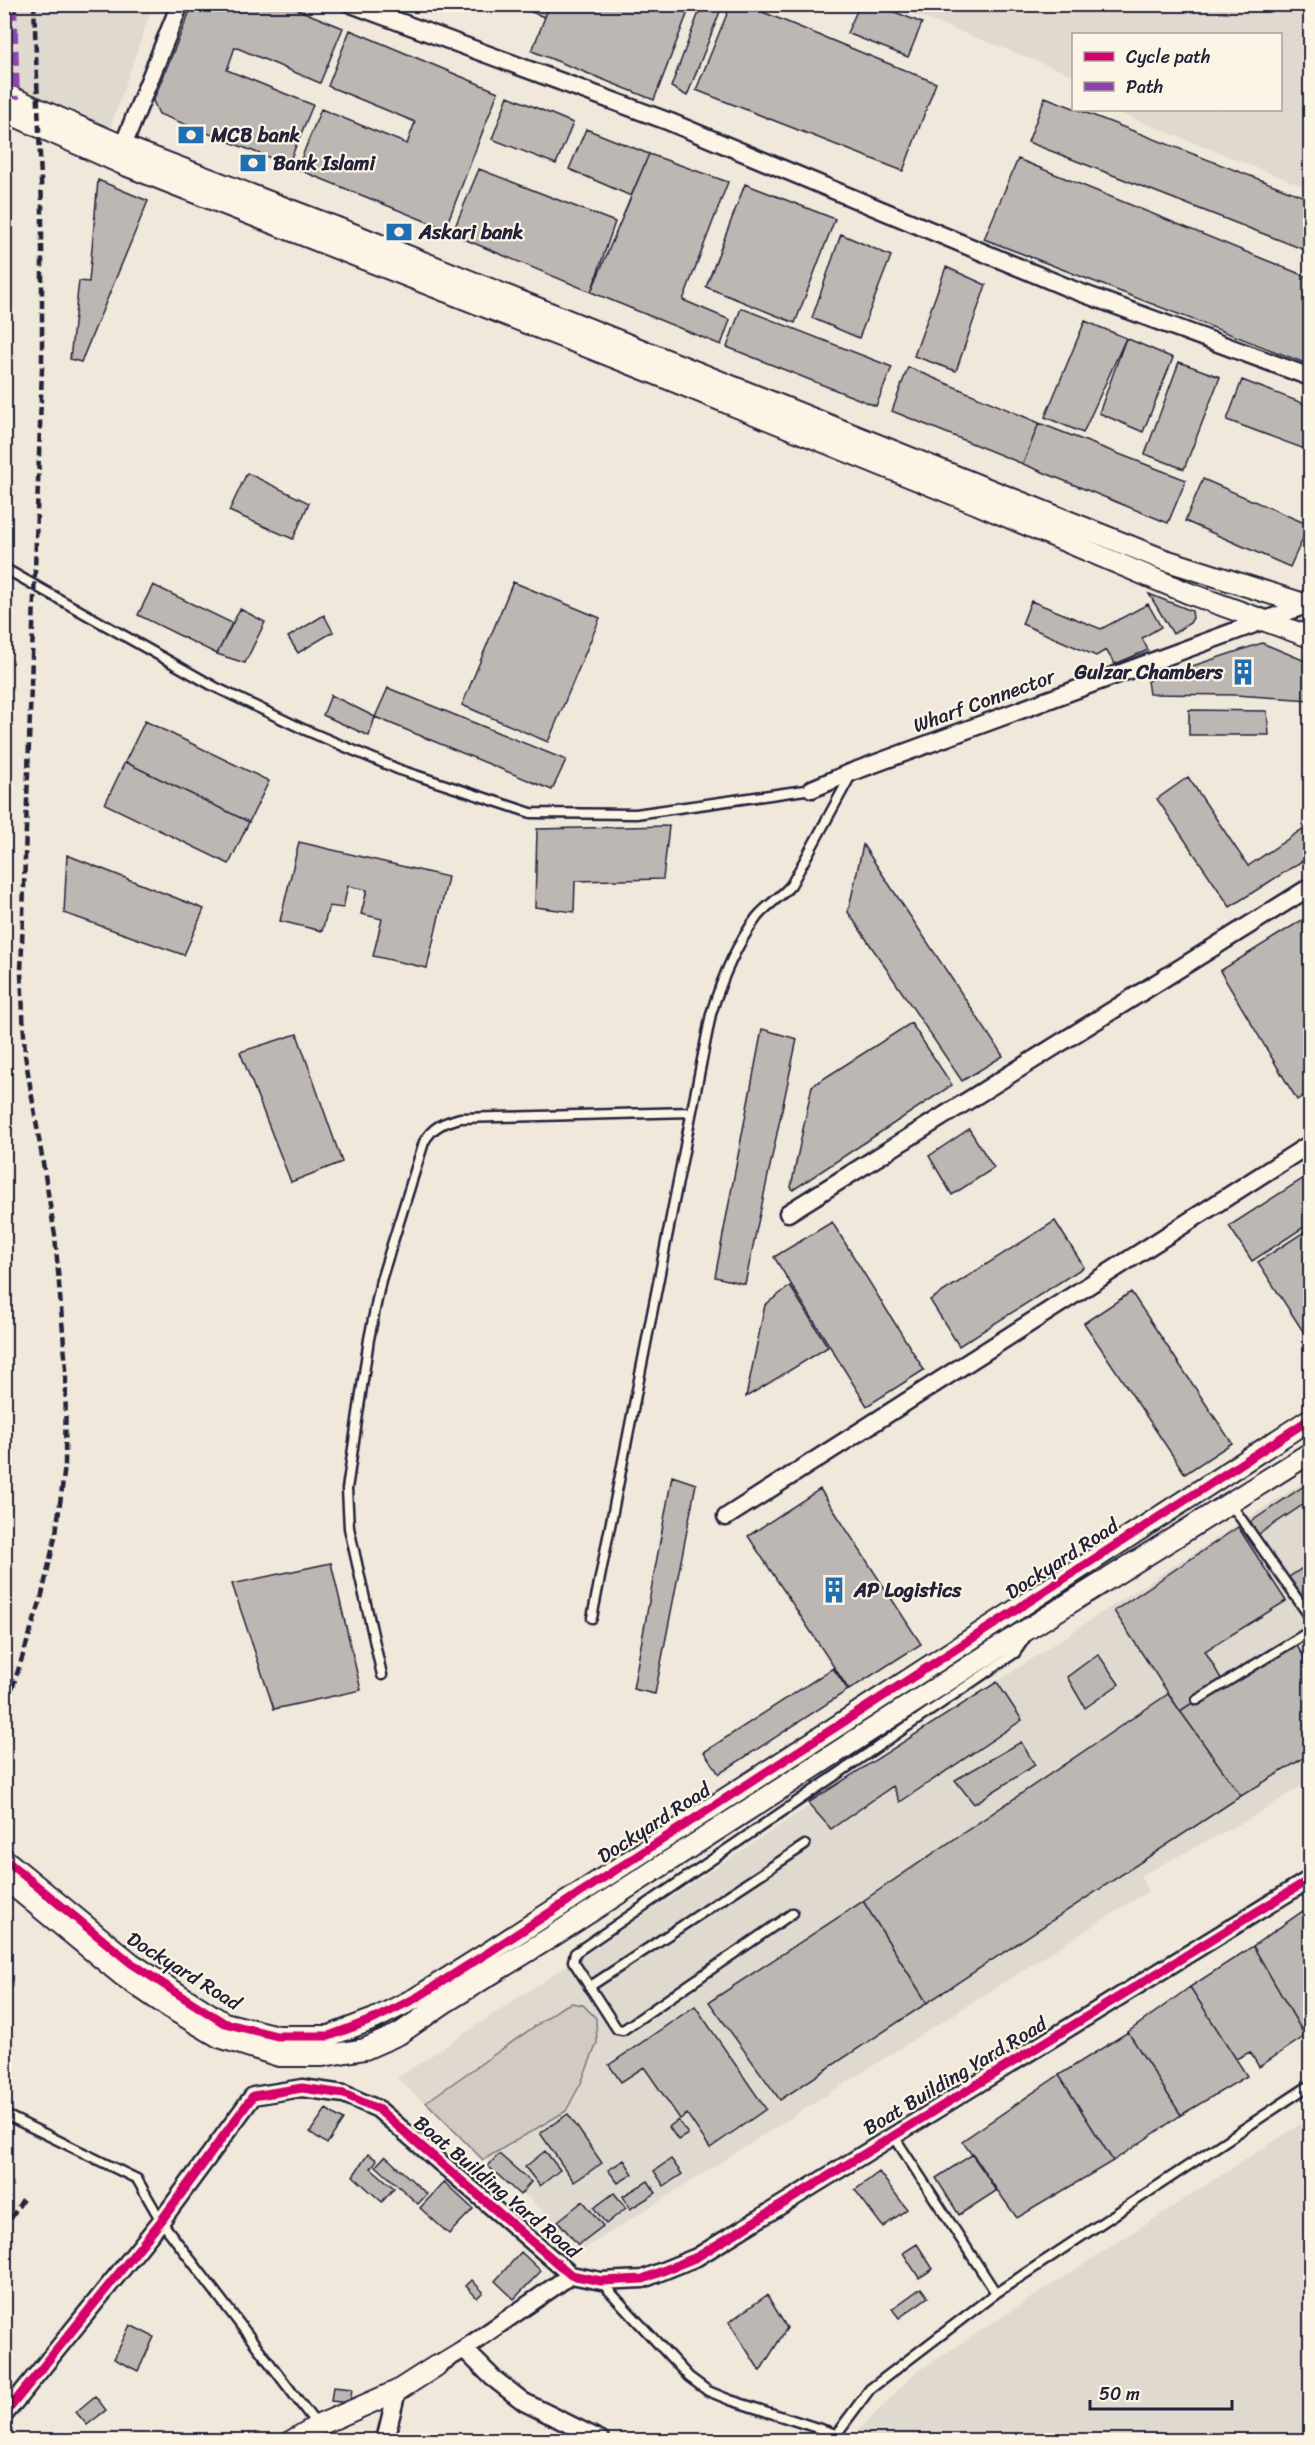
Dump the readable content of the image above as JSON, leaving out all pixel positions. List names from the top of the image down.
{
  "streets": {
    "street": ["Wharf Connector", "Dockyard Road", "Boat Building Yard Road"]
  },
  "places": {
    "bank": ["MCB bank", "Bank Islami", "Askari bank"],
    "building": ["Gulzar Chambers", "AP Logistics"]
  },
  "legend": ["Cycle path", "Path"],
  "scale_bar": "50 m"
}
